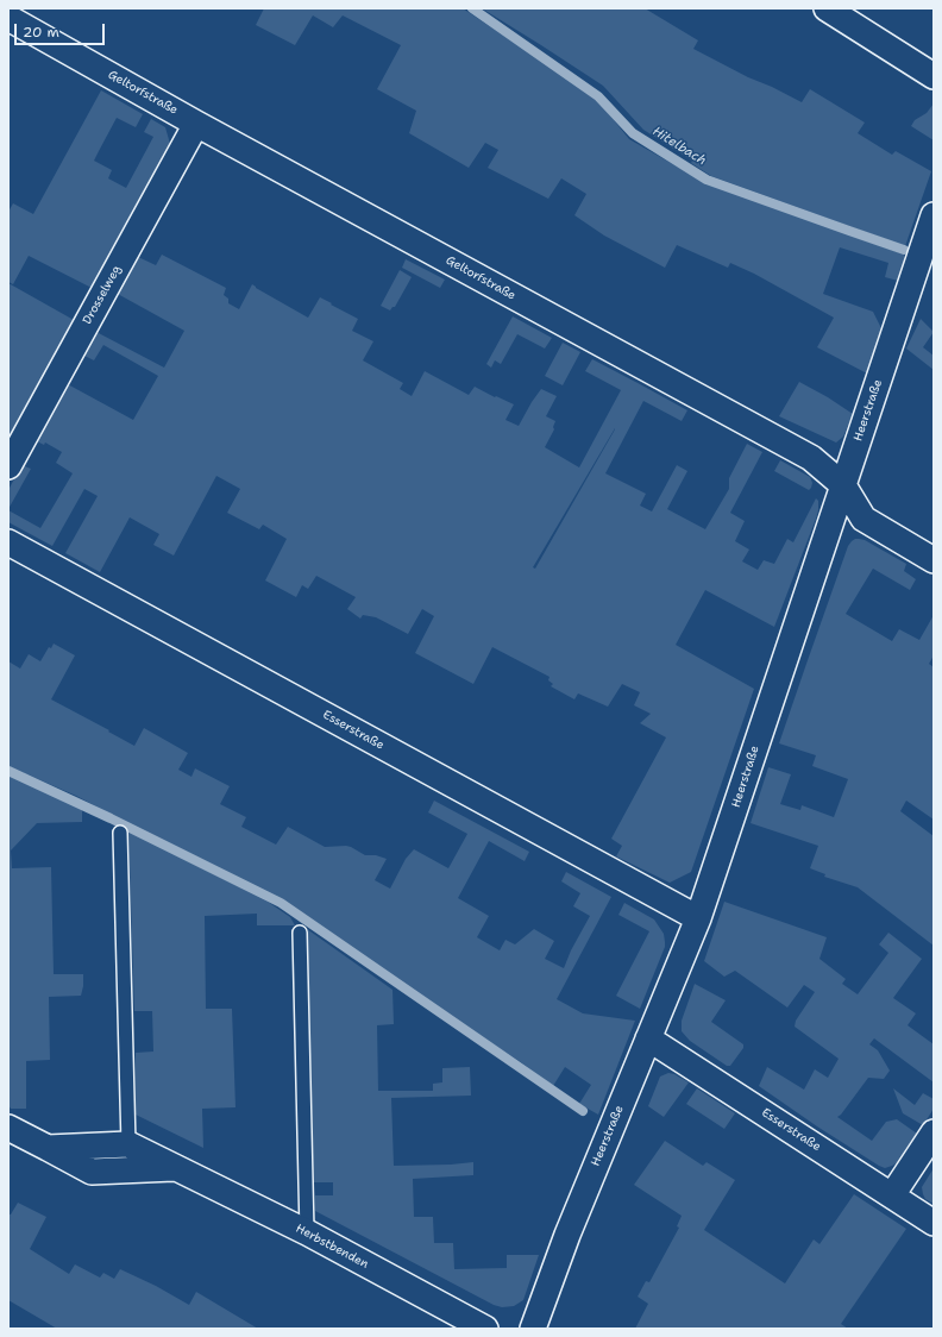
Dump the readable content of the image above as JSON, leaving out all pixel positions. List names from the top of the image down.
{
  "streets": {
    "street": [
      "Geltorfstraße",
      "Drosselweg",
      "Heerstraße",
      "Esserstraße",
      "Herbstbenden"
    ]
  },
  "crossings": [
    ["Geltorfstraße", "Drosselweg"],
    ["Geltorfstraße", "Heerstraße"],
    ["Heerstraße", "Esserstraße"]
  ],
  "water": ["Hitelbach"],
  "scale_bar": "20 m"
}
